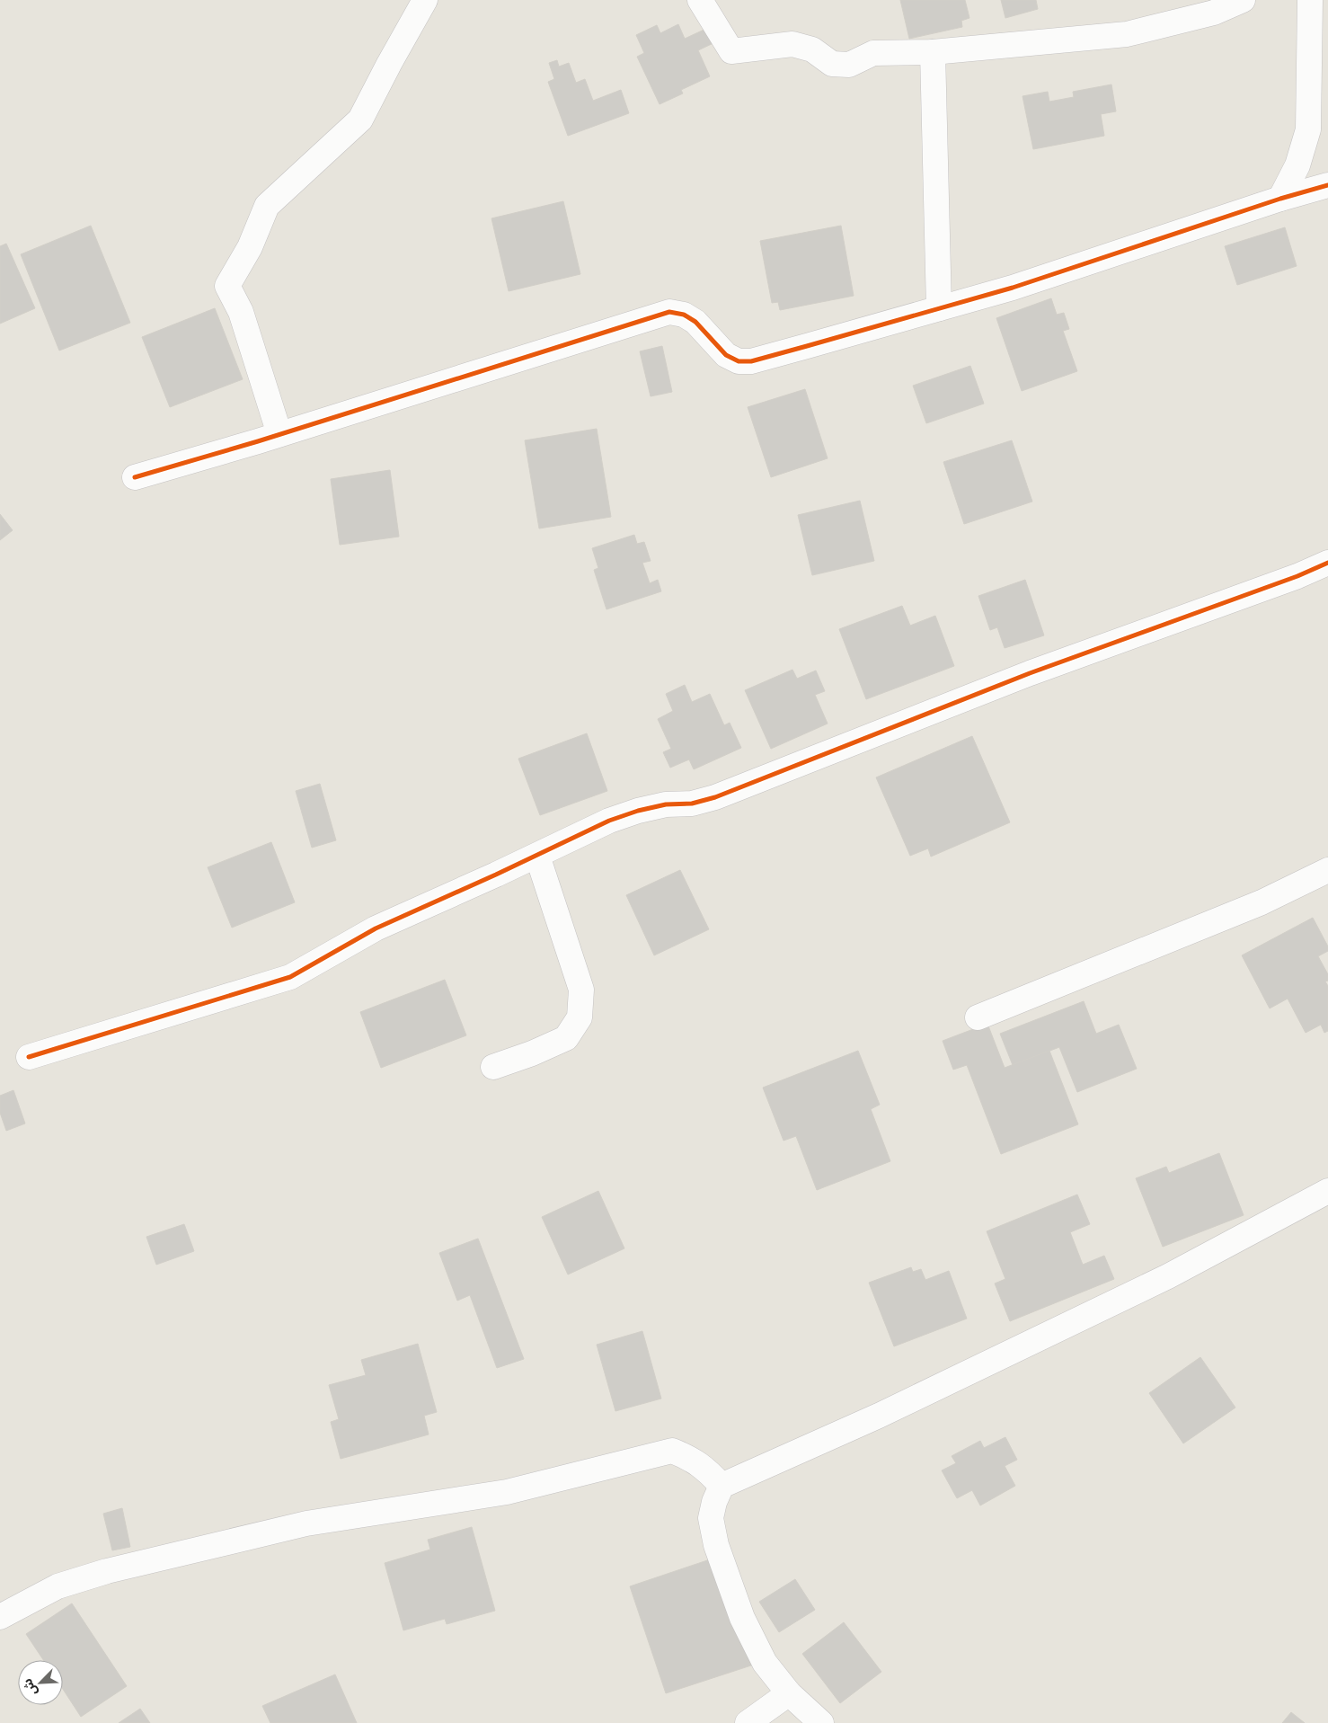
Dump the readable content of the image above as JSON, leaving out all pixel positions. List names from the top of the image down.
{
  "north": "bottom left"
}
